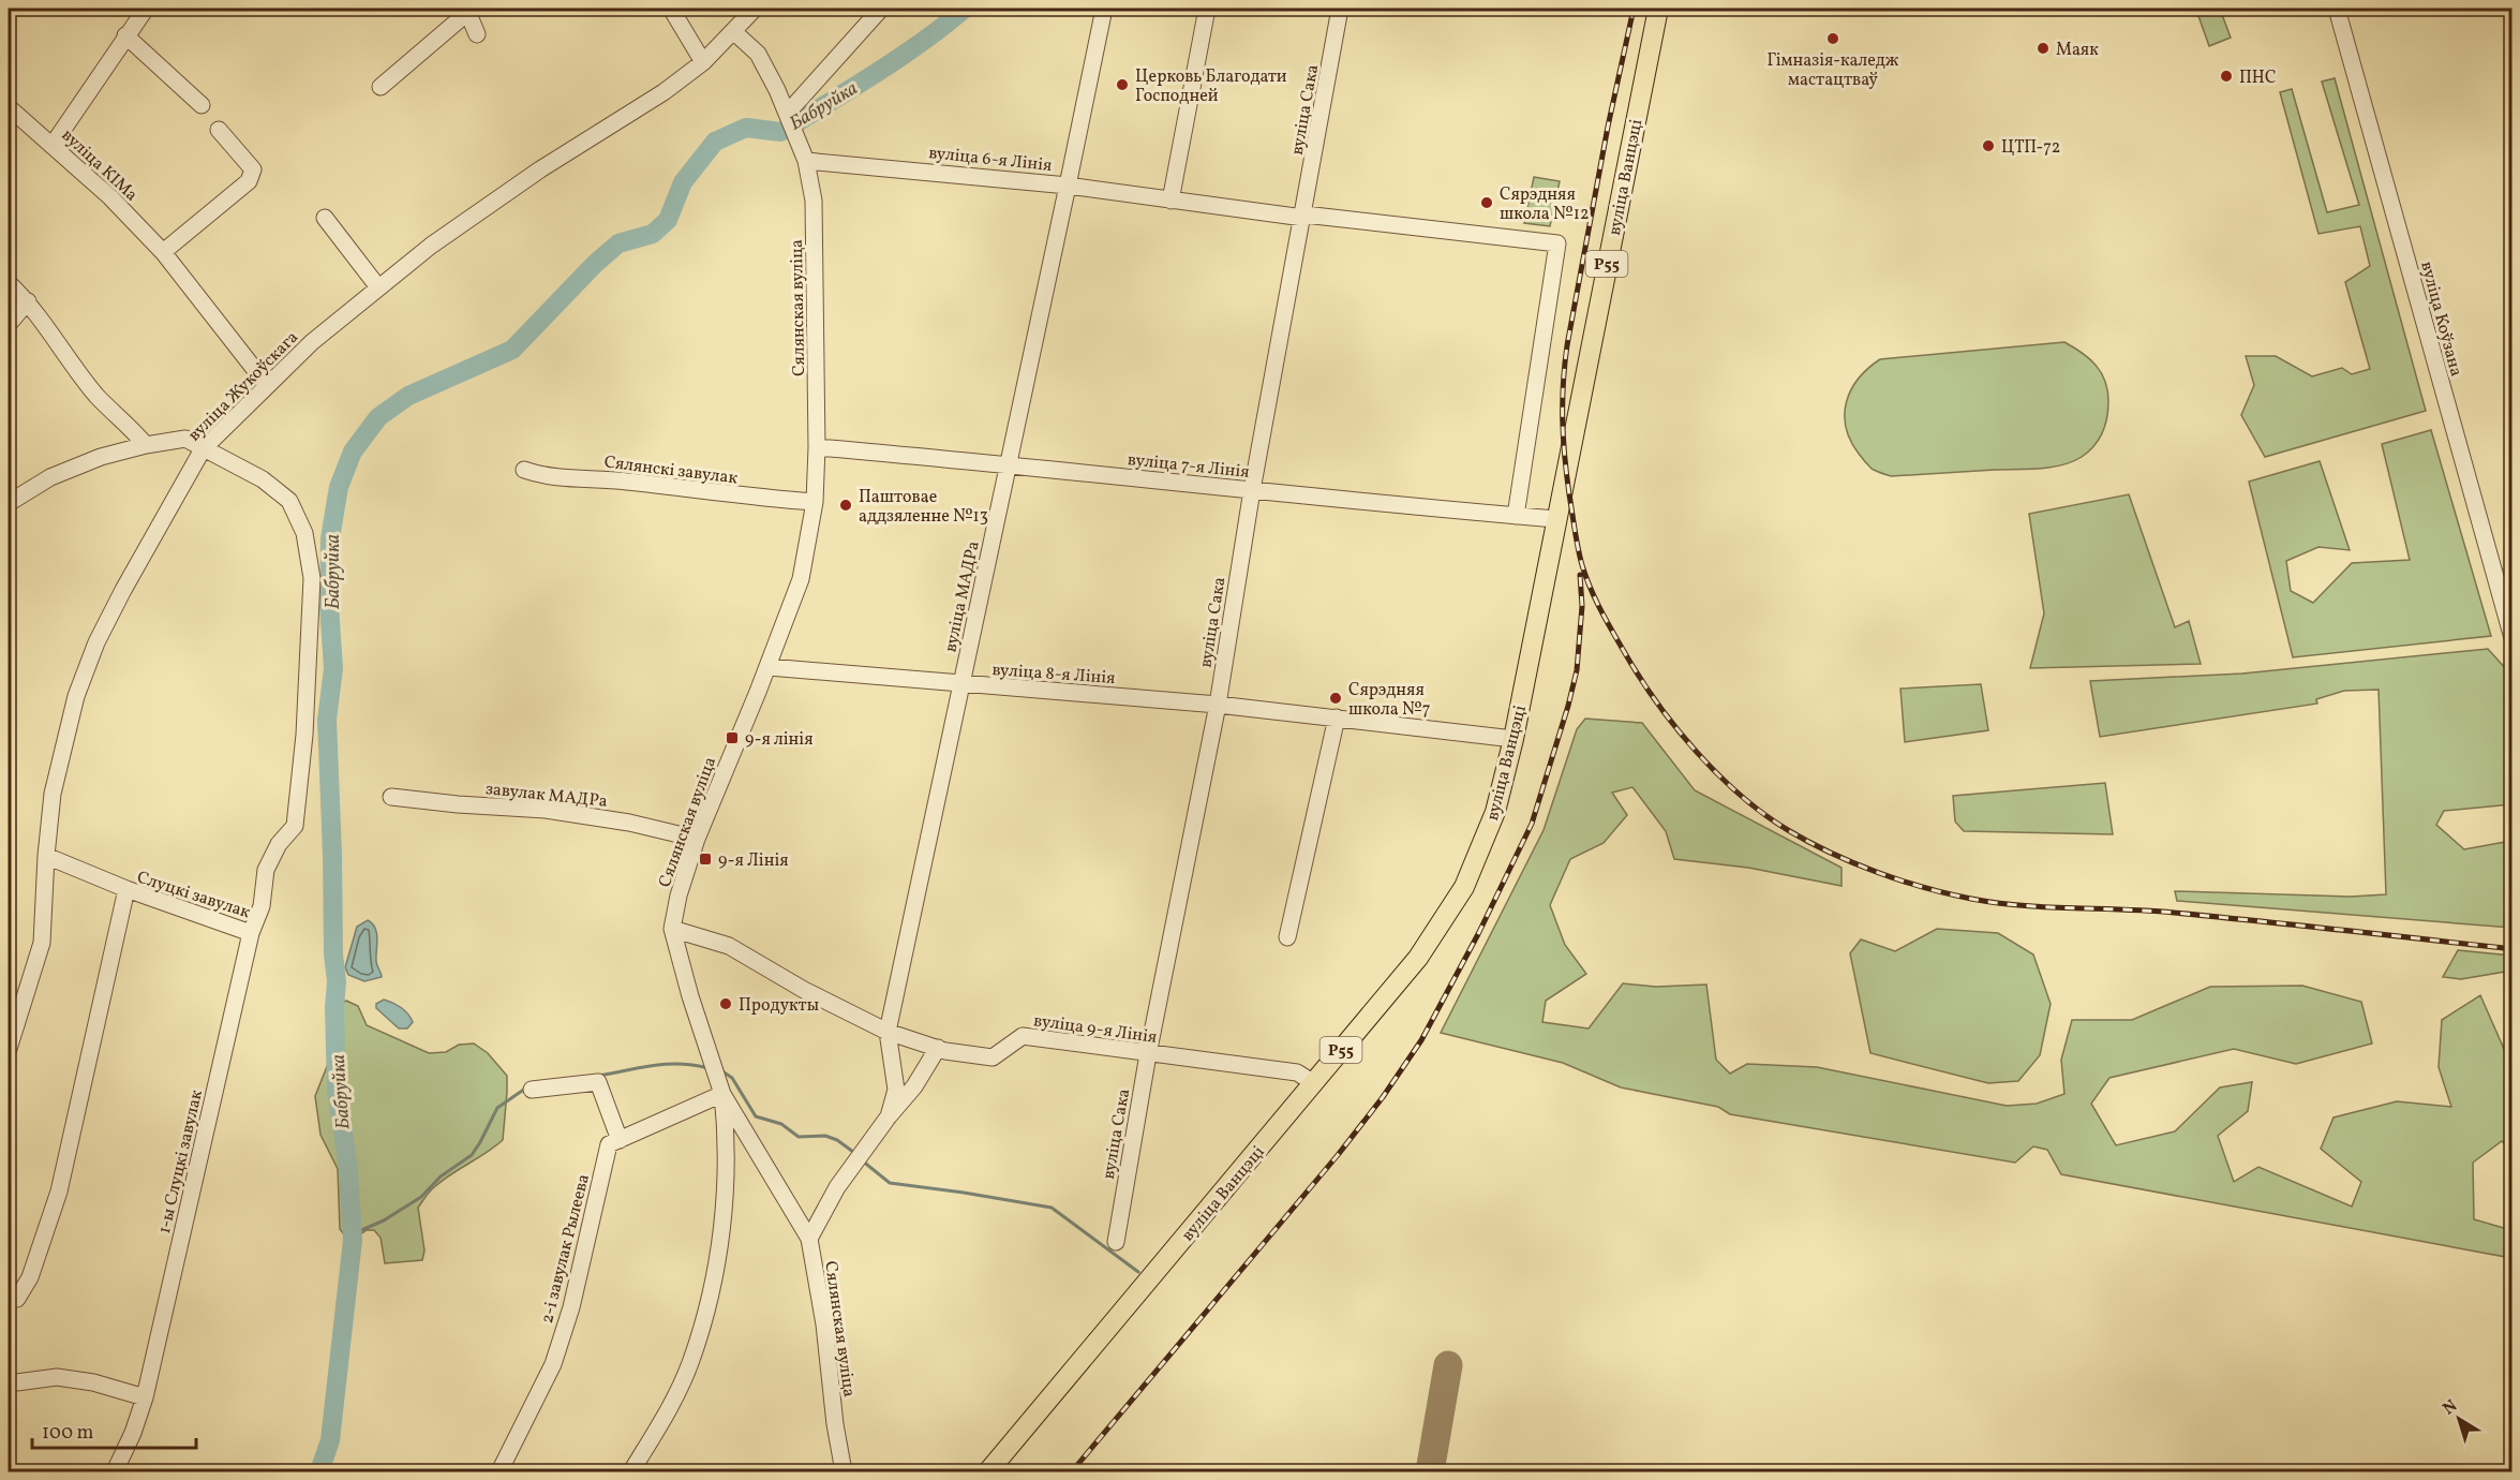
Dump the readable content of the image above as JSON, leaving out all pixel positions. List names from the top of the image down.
{
  "streets": {
    "main road": ["вуліца Ванцэці", "Р55"],
    "street": [
      "вуліца Сака",
      "вуліца 6-я Лінія",
      "вуліца КІМа",
      "Сялянская вуліца",
      "вуліца Коўзана",
      "вуліца Жукоўскага",
      "вуліца 7-я Лінія",
      "Сялянскі завулак",
      "вуліца МАДРа",
      "вуліца 8-я Лінія",
      "завулак МАДРа",
      "Слуцкі завулак",
      "вуліца 9-я Лінія",
      "1-ы Слуцкі завулак",
      "2-і завулак Рылеева"
    ]
  },
  "crossings": [
    ["вуліца Сака", "вуліца 6-я Лінія"],
    ["вуліца Сака", "вуліца 7-я Лінія"],
    ["вуліца Сака", "вуліца 8-я Лінія"],
    ["вуліца Сака", "вуліца 9-я Лінія"],
    ["вуліца 6-я Лінія", "Сялянская вуліца"],
    ["вуліца 6-я Лінія", "вуліца 7-я Лінія"],
    ["вуліца 6-я Лінія", "вуліца МАДРа"],
    ["вуліца КІМа", "вуліца Жукоўскага"],
    ["вуліца Ванцэці", "вуліца 7-я Лінія"],
    ["вуліца Ванцэці", "вуліца 8-я Лінія"],
    ["вуліца Ванцэці", "вуліца 9-я Лінія"],
    ["Сялянская вуліца", "вуліца Жукоўскага"],
    ["Сялянская вуліца", "вуліца 7-я Лінія"],
    ["Сялянская вуліца", "Сялянскі завулак"],
    ["Сялянская вуліца", "вуліца МАДРа"],
    ["Сялянская вуліца", "вуліца 8-я Лінія"],
    ["Сялянская вуліца", "завулак МАДРа"],
    ["Сялянская вуліца", "вуліца 9-я Лінія"],
    ["вуліца Жукоўскага", "Слуцкі завулак"],
    ["вуліца 7-я Лінія", "вуліца МАДРа"],
    ["вуліца МАДРа", "вуліца 8-я Лінія"],
    ["вуліца МАДРа", "вуліца 9-я Лінія"],
    ["Слуцкі завулак", "1-ы Слуцкі завулак"]
  ],
  "water": ["Бабруйка"],
  "places": {
    "other": [
      "Гімназія-каледж мастацтваў",
      "Маяк",
      "ПНС",
      "Церковь Благодати Господней",
      "ЦТП-72",
      "Сярэдняя школа №12",
      "Паштовае аддзяленне №13",
      "Сярэдняя школа №7",
      "Продукты"
    ],
    "transit": ["9-я лінія", "9-я Лінія"]
  },
  "scale_bar": "100 m",
  "north": "top left"
}
